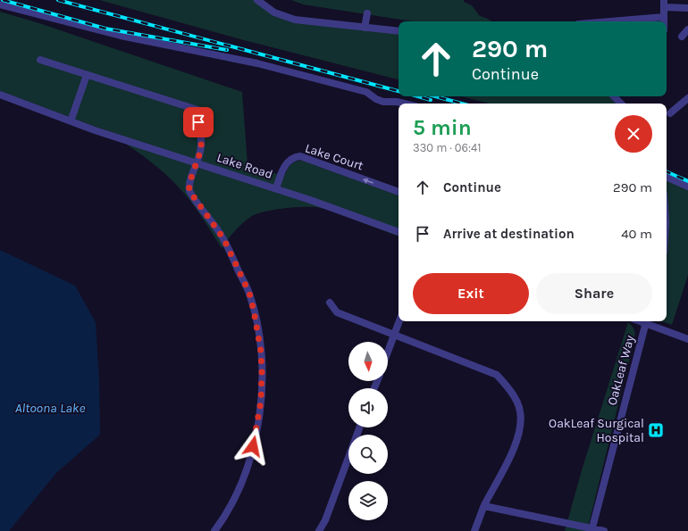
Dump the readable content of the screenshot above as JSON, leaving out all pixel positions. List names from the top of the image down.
{
  "streets": {
    "street": ["Lake Court", "Lake Road", "OakLeaf Way"]
  },
  "crossings": [
    ["Lake Court", "Lake Road"]
  ],
  "one_way": ["Lake Court"],
  "water": ["Altoona Lake"],
  "places": {
    "hospital": ["OakLeaf Surgical Hospital"]
  },
  "north": "bottom",
  "page": {
    "turn": ["290 m", "Continue"],
    "heading": ["5 min", "330 m · 06:41"],
    "list": [
      {
        "name": "Continue",
        "value": "290 m"
      },
      {
        "name": "Arrive at destination",
        "value": "40 m"
      }
    ],
    "buttons": ["Exit", "Share"]
  }
}
